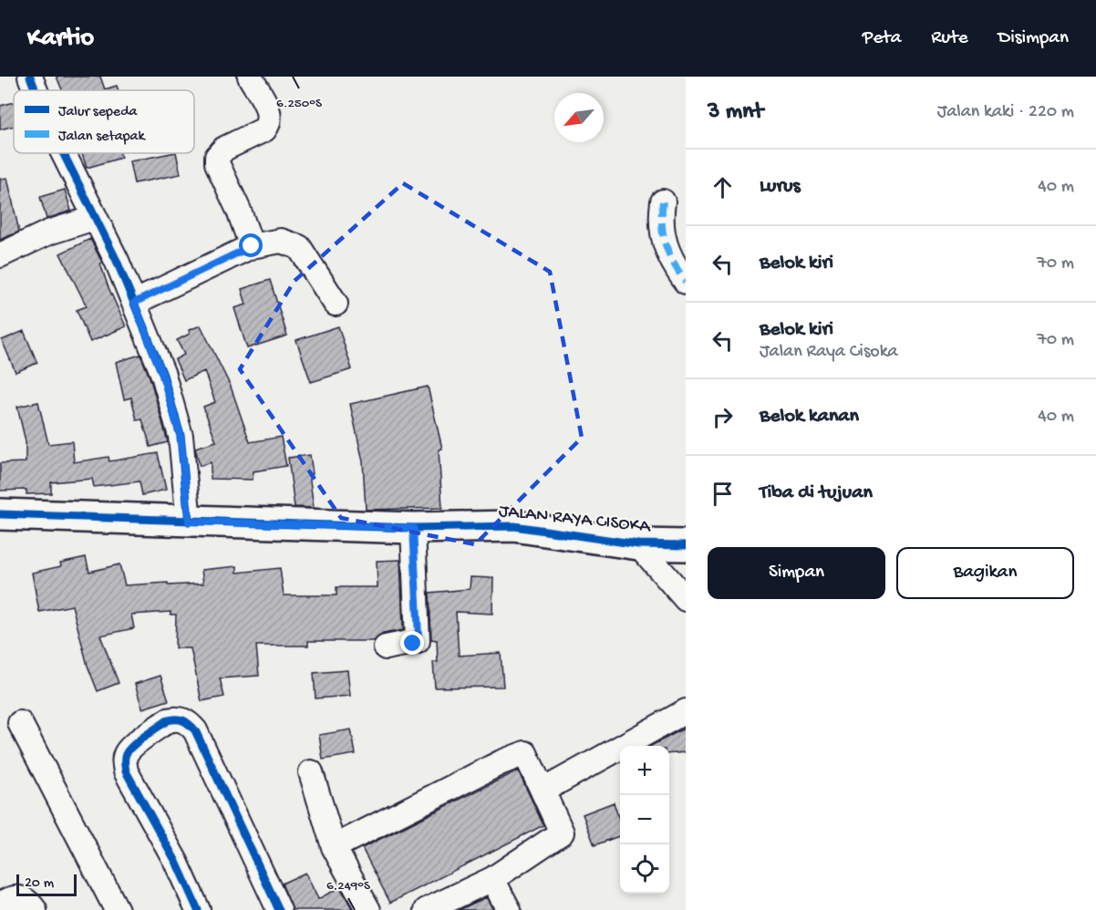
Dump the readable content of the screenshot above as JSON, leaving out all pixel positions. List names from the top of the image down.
{
  "streets": {
    "street": ["JALAN RAYA CISOKA"]
  },
  "legend": ["Jalur sepeda", "Jalan setapak"],
  "scale_bar": "20 m",
  "north": "bottom left",
  "page": {
    "header": "Kartio",
    "nav": ["Peta", "Rute", "Disimpan"],
    "heading": ["3 mnt", "Jalan kaki · 220 m"],
    "list": [
      ["Lurus", "40 m"],
      ["Belok kiri", "70 m"],
      ["Belok kiri", "Jalan Raya Cisoka", "70 m"],
      ["Belok kanan", "40 m"],
      "Tiba di tujuan"
    ],
    "buttons": ["Simpan", "Bagikan"],
    "map_buttons": ["+", "−"],
    "scale": "20 m"
  },
  "coordinates": ["6.250°S", "6.249°S"]
}
